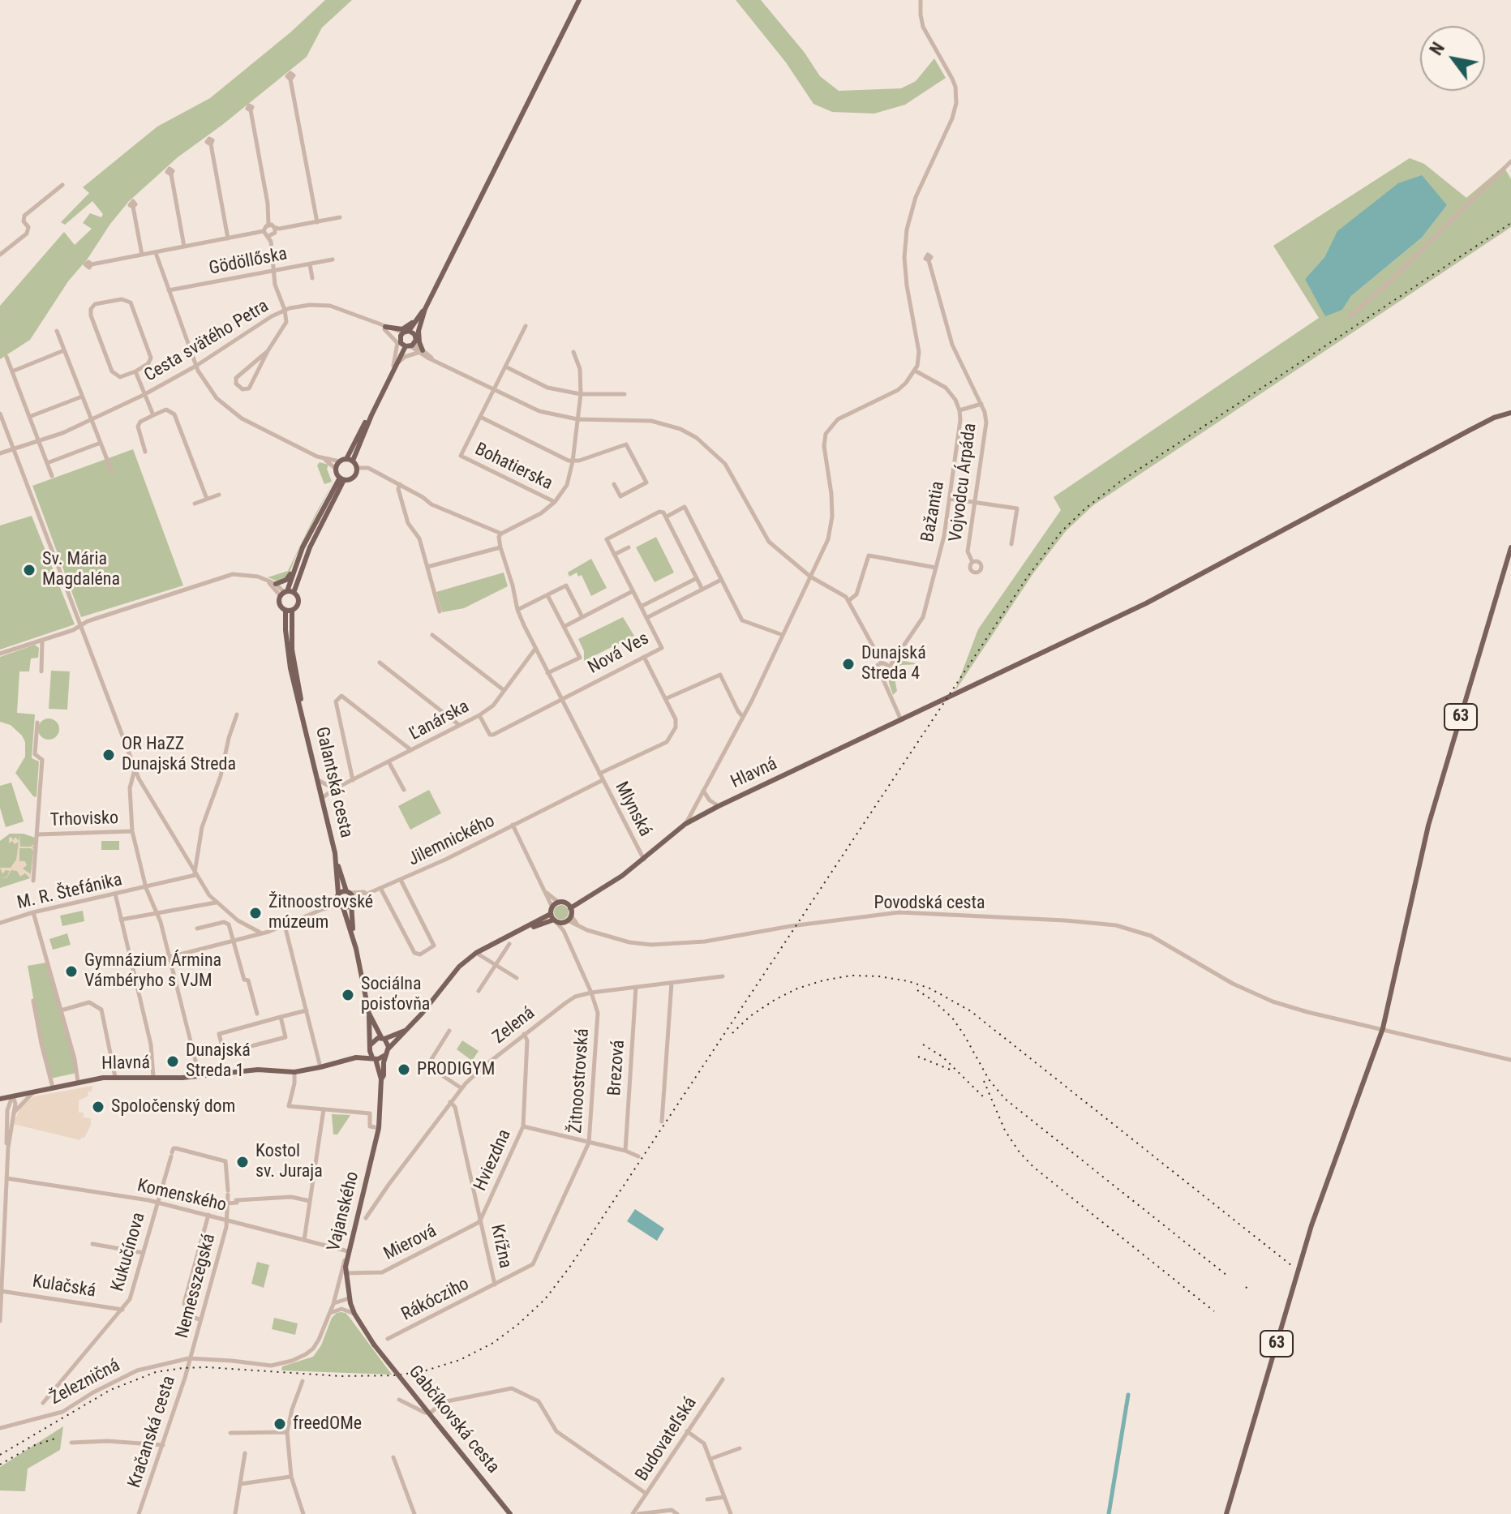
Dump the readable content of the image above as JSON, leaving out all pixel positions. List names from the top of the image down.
{
  "streets": {
    "main road": [
      "63",
      "Hlavná",
      "Galantská cesta",
      "Vajanského",
      "Gabčíkovská cesta"
    ],
    "street": [
      "Gödöllőska",
      "Cesta svätého Petra",
      "Bohatierska",
      "Vojvodcu Árpáda",
      "Bažantia",
      "Nová Ves",
      "Ľanárska",
      "Mlynská",
      "Trhovisko",
      "Jilemnického",
      "M. R. Štefánika",
      "Povodská cesta",
      "Zelená",
      "Brezová",
      "Žitnoostrovská",
      "Hviezdna",
      "Komenského",
      "Mierová",
      "Krížna",
      "Kukučínova",
      "Nemesszegská",
      "Kulačská",
      "Rákócziho",
      "Železničná",
      "Kračanská cesta",
      "Budovateľská"
    ]
  },
  "crossings": [
    ["Nová Ves", "Ľanárska"],
    ["63", "Povodská cesta"],
    ["Ľanárska", "Galantská cesta"],
    ["Hlavná", "Mlynská"],
    ["Hlavná", "Trhovisko"],
    ["Hlavná", "Jilemnického"],
    ["Hlavná", "Povodská cesta"],
    ["Hlavná", "Žitnoostrovská"],
    ["Galantská cesta", "Jilemnického"],
    ["Mlynská", "Jilemnického"],
    ["Trhovisko", "M. R. Štefánika"],
    ["Jilemnického", "Povodská cesta"],
    ["Jilemnického", "Žitnoostrovská"],
    ["Povodská cesta", "Žitnoostrovská"],
    ["Zelená", "Brezová"],
    ["Zelená", "Žitnoostrovská"],
    ["Zelená", "Hviezdna"],
    ["Zelená", "Krížna"],
    ["Žitnoostrovská", "Krížna"],
    ["Žitnoostrovská", "Rákócziho"],
    ["Hviezdna", "Mierová"],
    ["Hviezdna", "Krížna"],
    ["Komenského", "Vajanského"],
    ["Komenského", "Kukučínova"],
    ["Komenského", "Nemesszegská"],
    ["Komenského", "Železničná"],
    ["Vajanského", "Mierová"],
    ["Vajanského", "Železničná"],
    ["Vajanského", "Gabčíkovská cesta"],
    ["Mierová", "Krížna"],
    ["Krížna", "Rákócziho"],
    ["Kukučínova", "Nemesszegská"],
    ["Kukučínova", "Kulačská"],
    ["Nemesszegská", "Železničná"],
    ["Nemesszegská", "Kračanská cesta"],
    ["Železničná", "Kračanská cesta"]
  ],
  "places": [
    "Sv. Mária Magdaléna",
    "Dunajská Streda 4",
    "OR HaZZ Dunajská Streda",
    "Žitnoostrovské múzeum",
    "Gymnázium Ármina Vámbéryho s VJM",
    "Sociálna poisťovňa",
    "Dunajská Streda 1",
    "PRODIGYM",
    "Spoločenský dom",
    "Kostol sv. Juraja",
    "freedOMe"
  ],
  "north": "top left"
}
